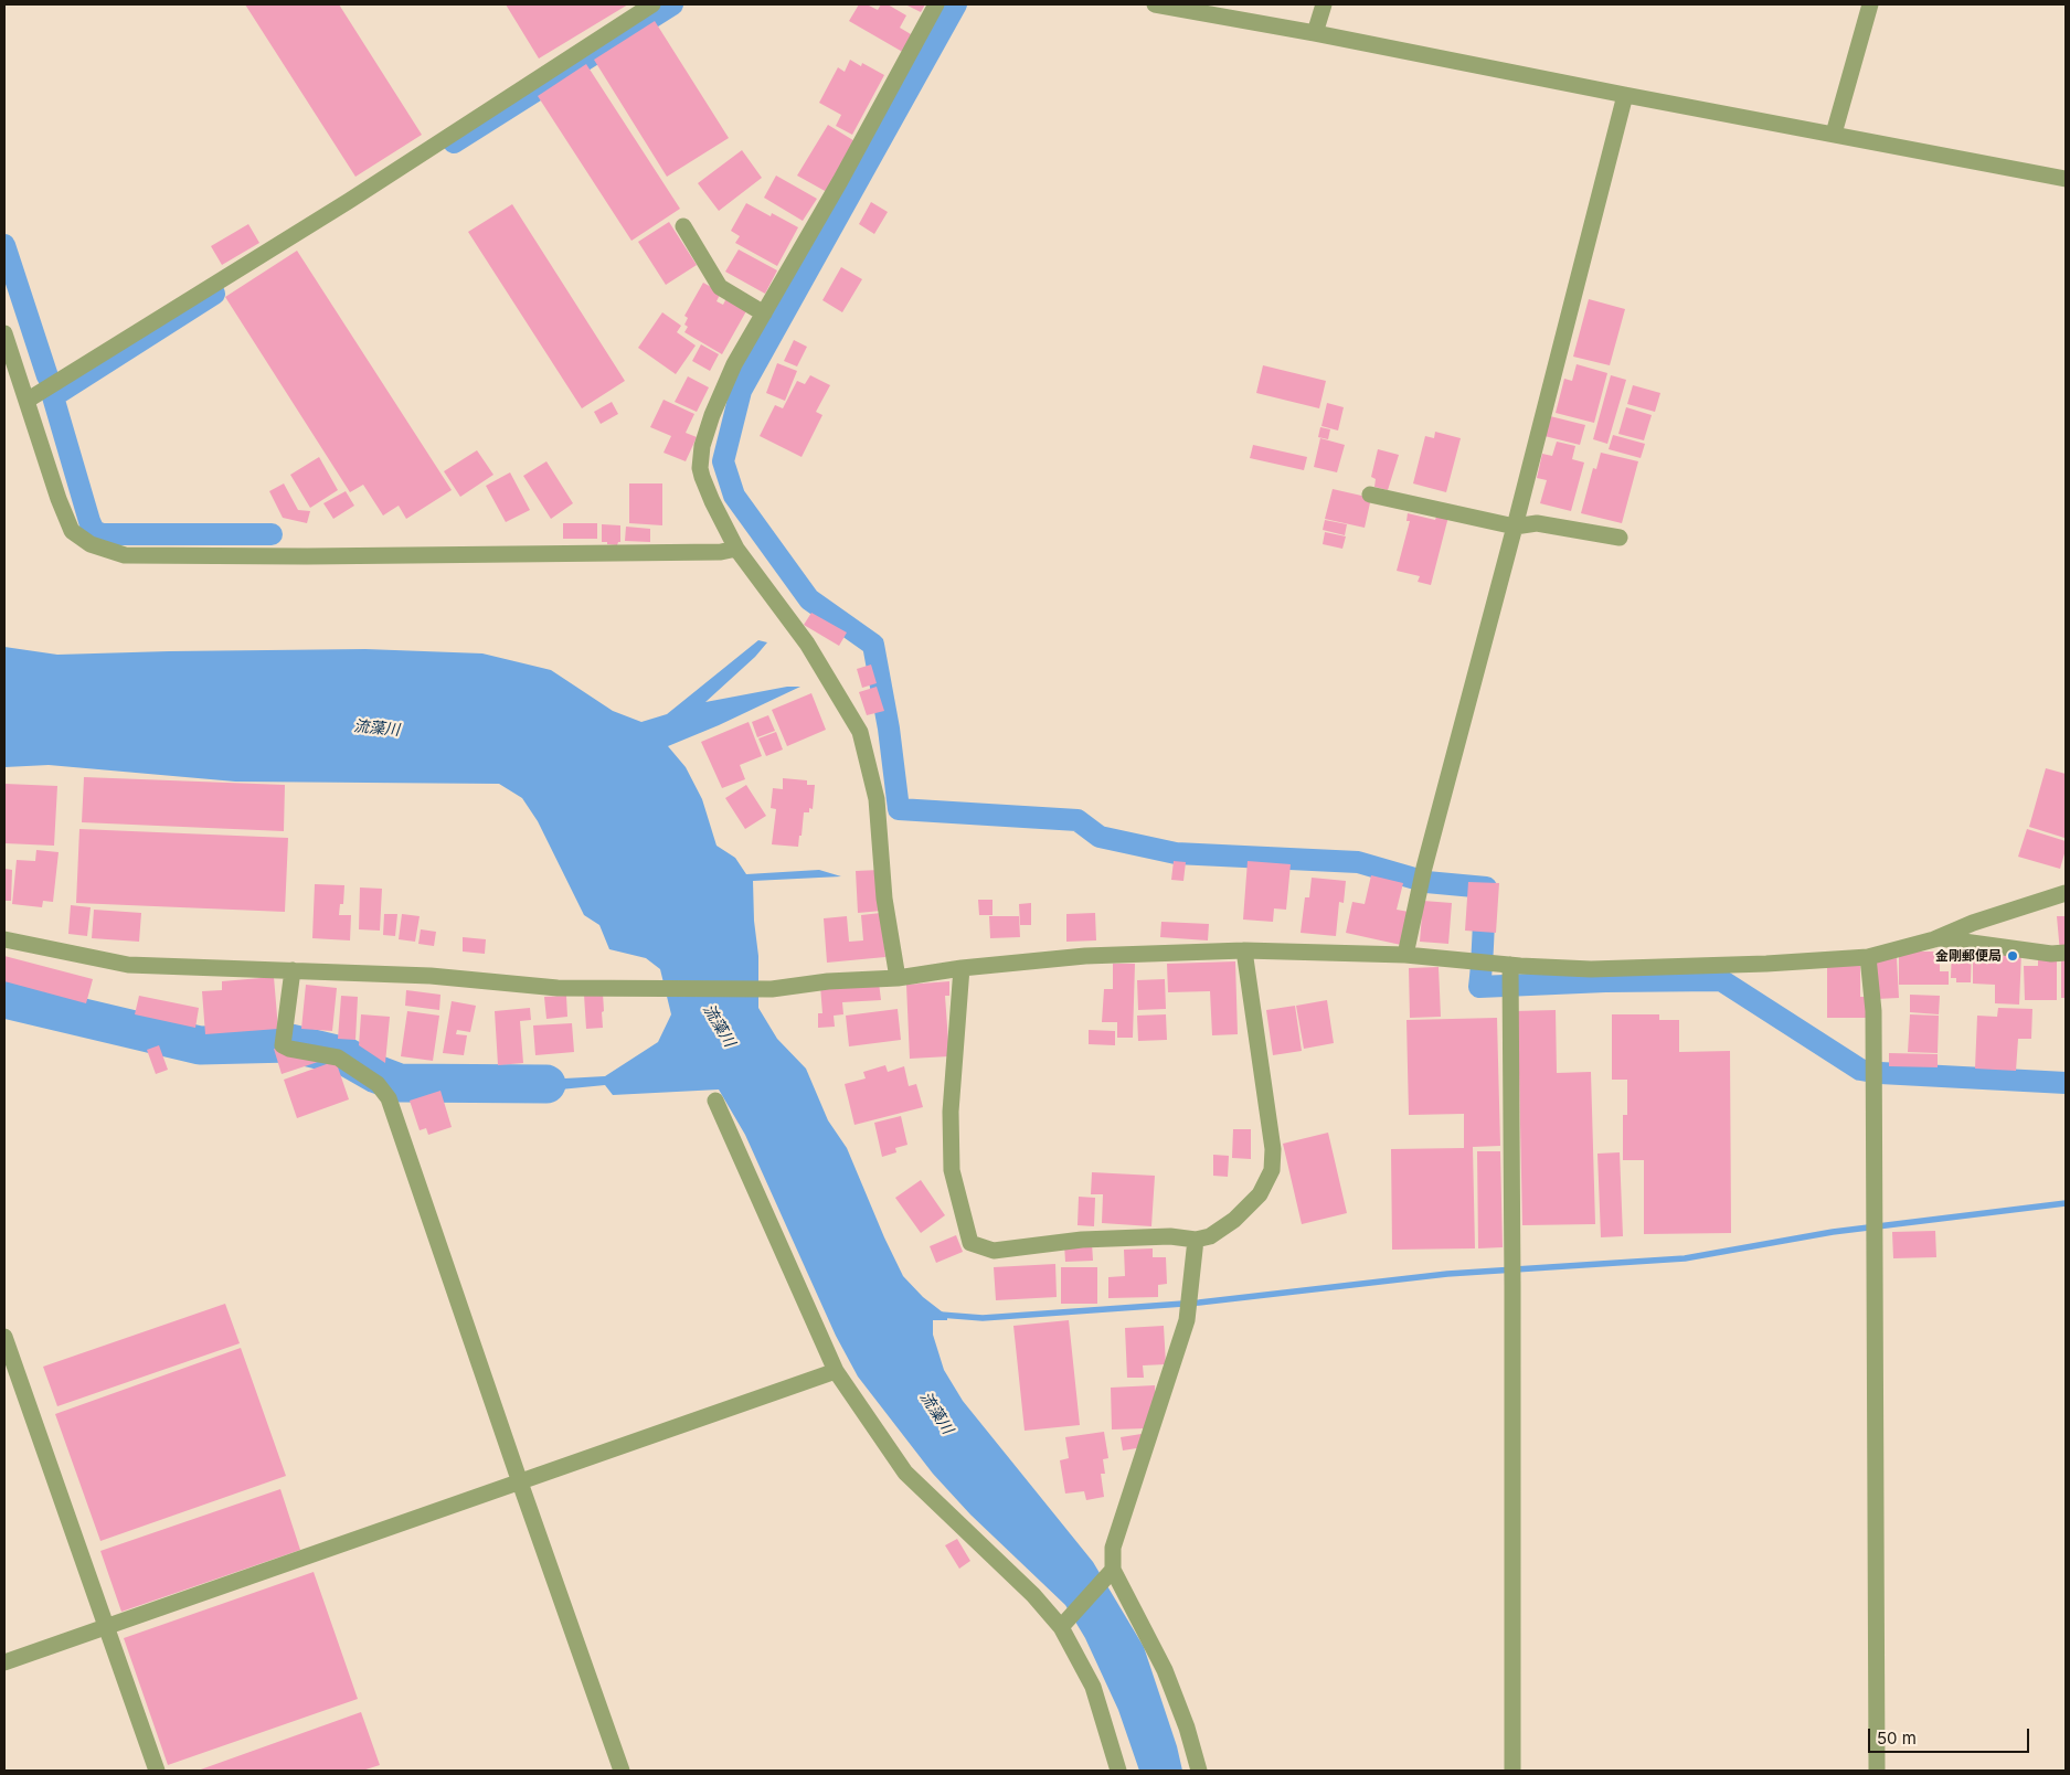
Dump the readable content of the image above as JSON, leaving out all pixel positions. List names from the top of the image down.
{
  "water": ["流藻川"],
  "places": ["金剛郵便局"],
  "scale_bar": "50 m"
}
